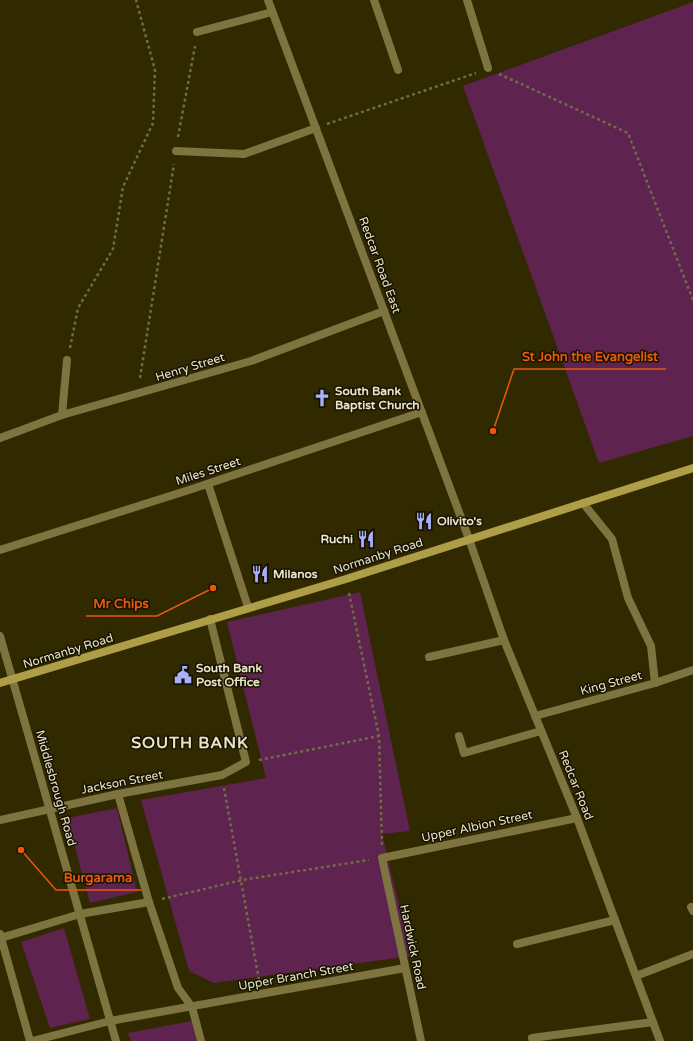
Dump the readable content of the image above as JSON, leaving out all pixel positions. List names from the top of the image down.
{
  "streets": {
    "street": [
      "Redcar Road East",
      "Henry Street",
      "Miles Street",
      "Normanby Road",
      "King Street",
      "Jackson Street",
      "Redcar Road",
      "Middlesbrough Road",
      "Upper Albion Street",
      "Hardwick Road",
      "Upper Branch Street"
    ]
  },
  "crossings": [
    ["Redcar Road East", "Henry Street"],
    ["Redcar Road East", "Miles Street"],
    ["Redcar Road East", "Normanby Road"],
    ["Redcar Road East", "Redcar Road"],
    ["Normanby Road", "Redcar Road"],
    ["Normanby Road", "Middlesbrough Road"],
    ["King Street", "Redcar Road"],
    ["Jackson Street", "Middlesbrough Road"],
    ["Redcar Road", "Upper Albion Street"],
    ["Middlesbrough Road", "Upper Branch Street"],
    ["Upper Albion Street", "Hardwick Road"],
    ["Hardwick Road", "Upper Branch Street"]
  ],
  "districts": ["SOUTH BANK"],
  "places": {
    "church": ["South Bank Baptist Church"],
    "other": ["St John the Evangelist", "Mr Chips", "Burgarama"],
    "restaurant": ["Olivito's", "Ruchi", "Milanos"],
    "public building": ["South Bank Post Office"]
  }
}
